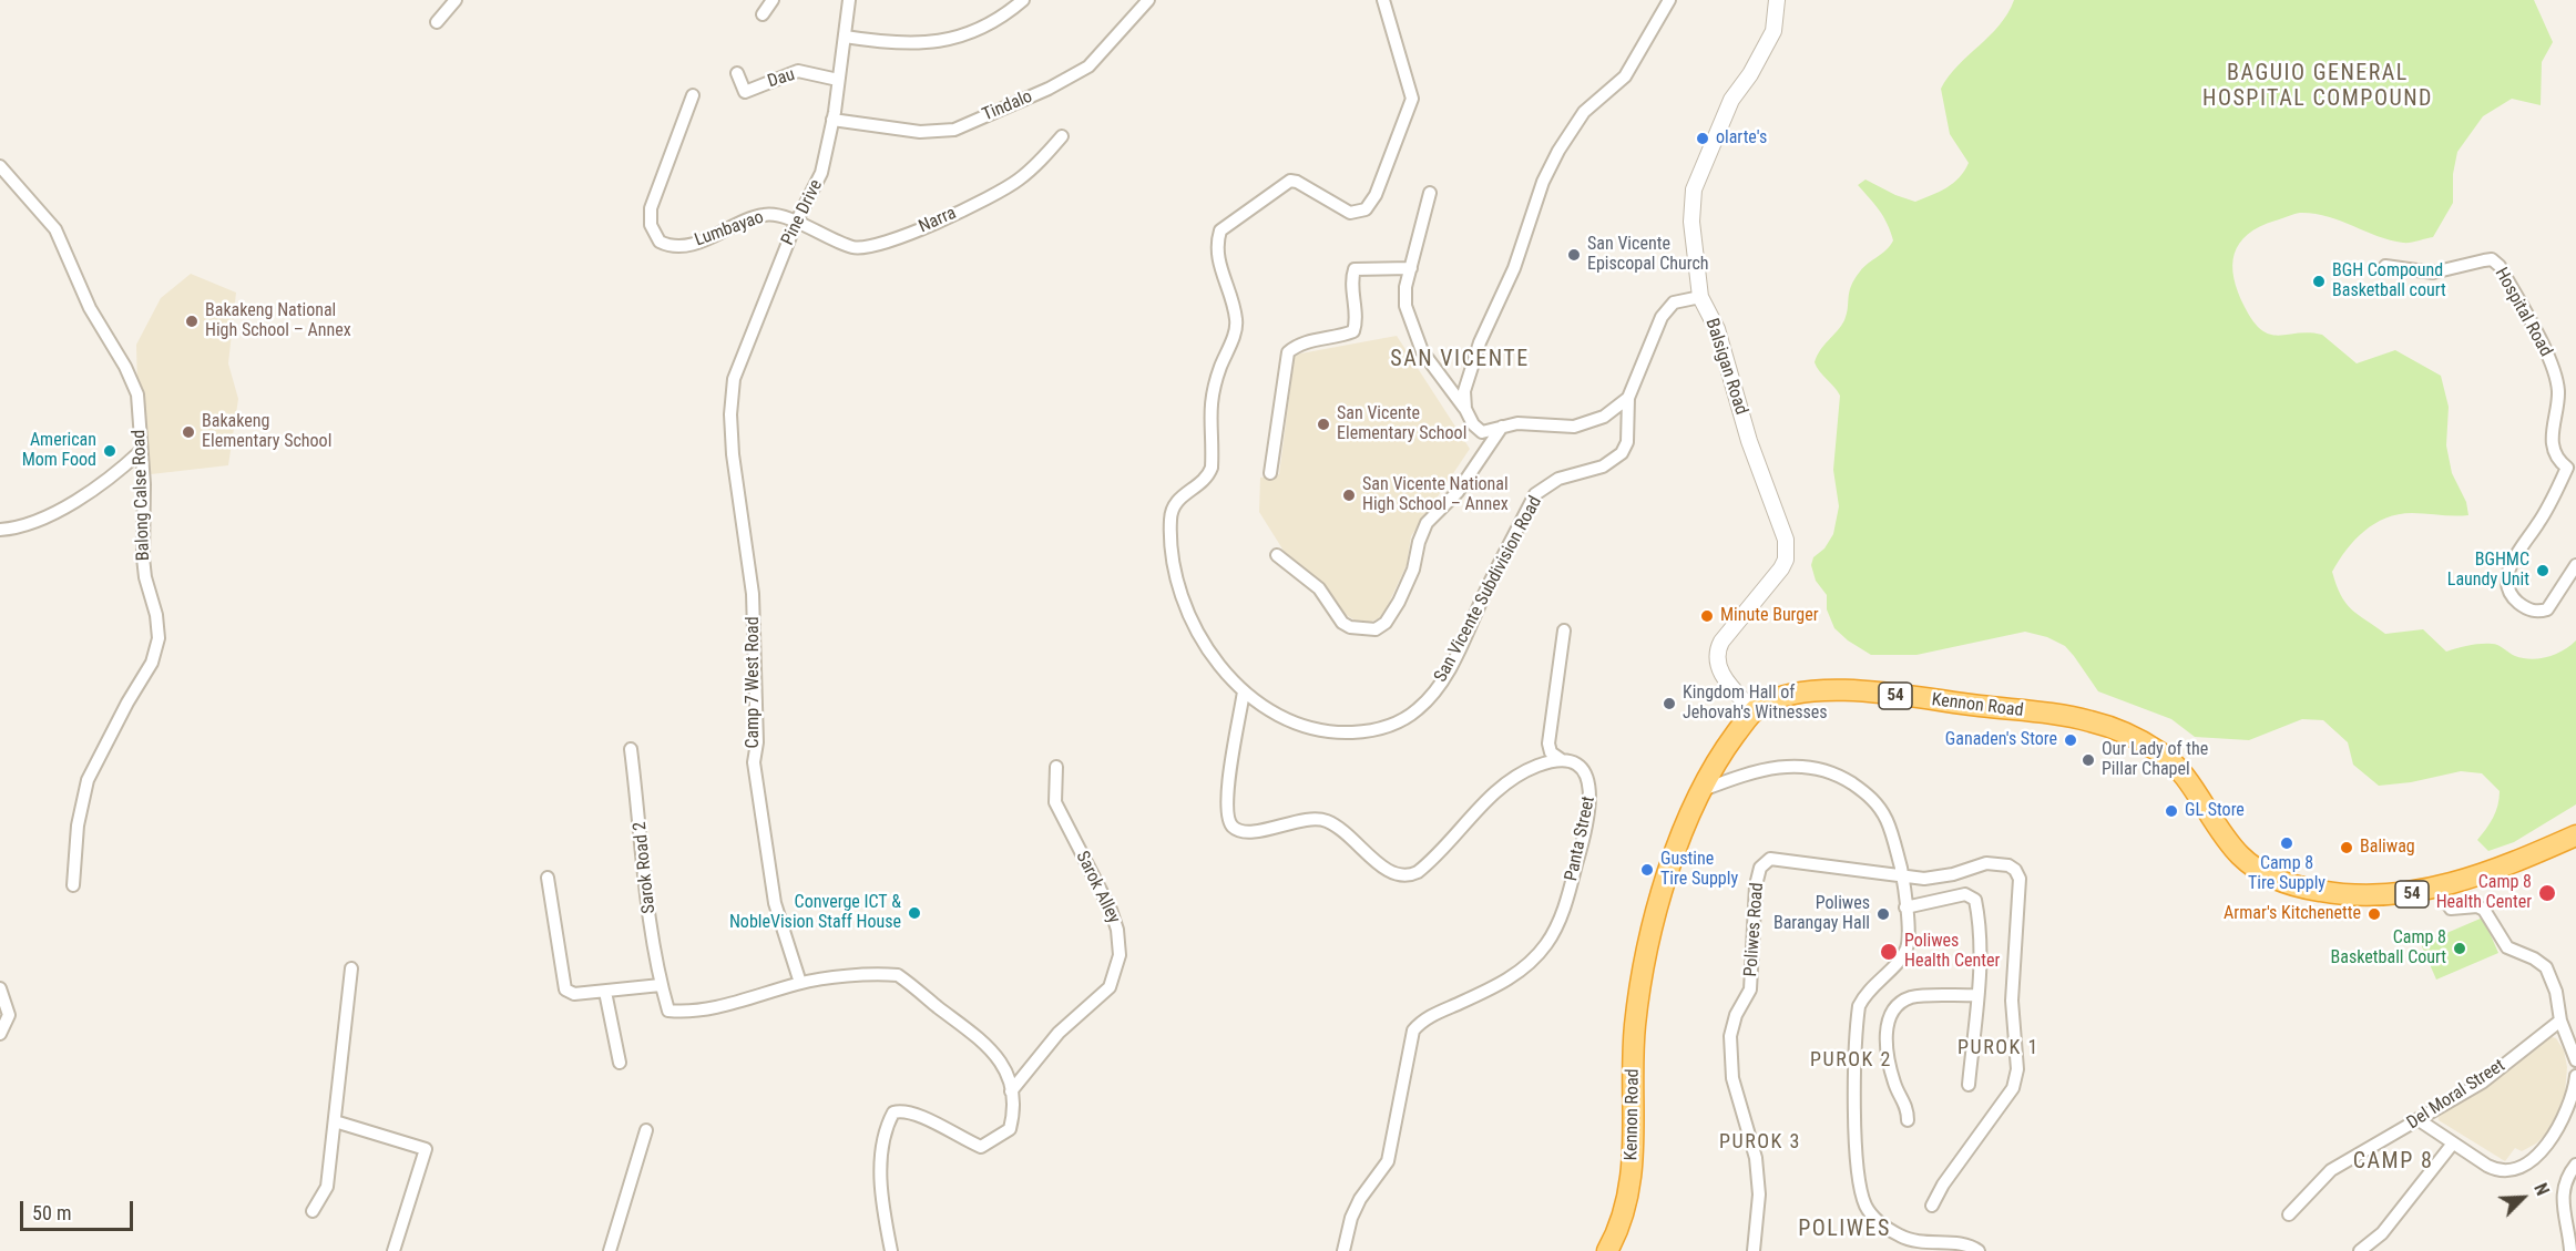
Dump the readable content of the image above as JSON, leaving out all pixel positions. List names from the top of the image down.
{
  "streets": {
    "highway": ["54", "Kennon Road"],
    "street": [
      "Dau",
      "Tindalo",
      "Pine Drive",
      "Narra",
      "Lumbayao",
      "Hospital Road",
      "Balsigan Road",
      "Balong Calse Road",
      "San Vicente Subdivision Road",
      "Camp 7 West Road",
      "Panta Street",
      "Sarok Road 2",
      "Sarok Alley",
      "Poliwes Road",
      "Del Moral Street"
    ]
  },
  "crossings": [
    ["Dau", "Pine Drive"],
    ["Tindalo", "Pine Drive"],
    ["Pine Drive", "Narra"],
    ["Pine Drive", "Lumbayao"],
    ["Pine Drive", "Camp 7 West Road"],
    ["Narra", "Lumbayao"],
    ["Balsigan Road", "San Vicente Subdivision Road"],
    ["Balsigan Road", "Kennon Road"]
  ],
  "districts": [
    "BAGUIO GENERAL HOSPITAL COMPOUND",
    "SAN VICENTE",
    "PUROK 1",
    "PUROK 2",
    "PUROK 3",
    "CAMP 8",
    "POLIWES"
  ],
  "places": [
    "olarte's",
    "San Vicente Episcopal Church",
    "BGH Compound Basketball court",
    "Bakakeng National High School – Annex",
    "San Vicente Elementary School",
    "Bakakeng Elementary School",
    "American Mom Food",
    "San Vicente National High School – Annex",
    "BGHMC Laundy Unit",
    "Minute Burger",
    "Kingdom Hall of Jehovah's Witnesses",
    "Ganaden's Store",
    "Our Lady of the Pillar Chapel",
    "GL Store",
    "Camp 8 Tire Supply",
    "Baliwag",
    "Gustine Tire Supply",
    "Camp 8 Health Center",
    "Converge ICT & NobleVision Staff House",
    "Poliwes Barangay Hall",
    "Armar's Kitchenette",
    "Camp 8 Basketball Court",
    "Poliwes Health Center"
  ],
  "scale_bar": "50 m",
  "north": "top right"
}
